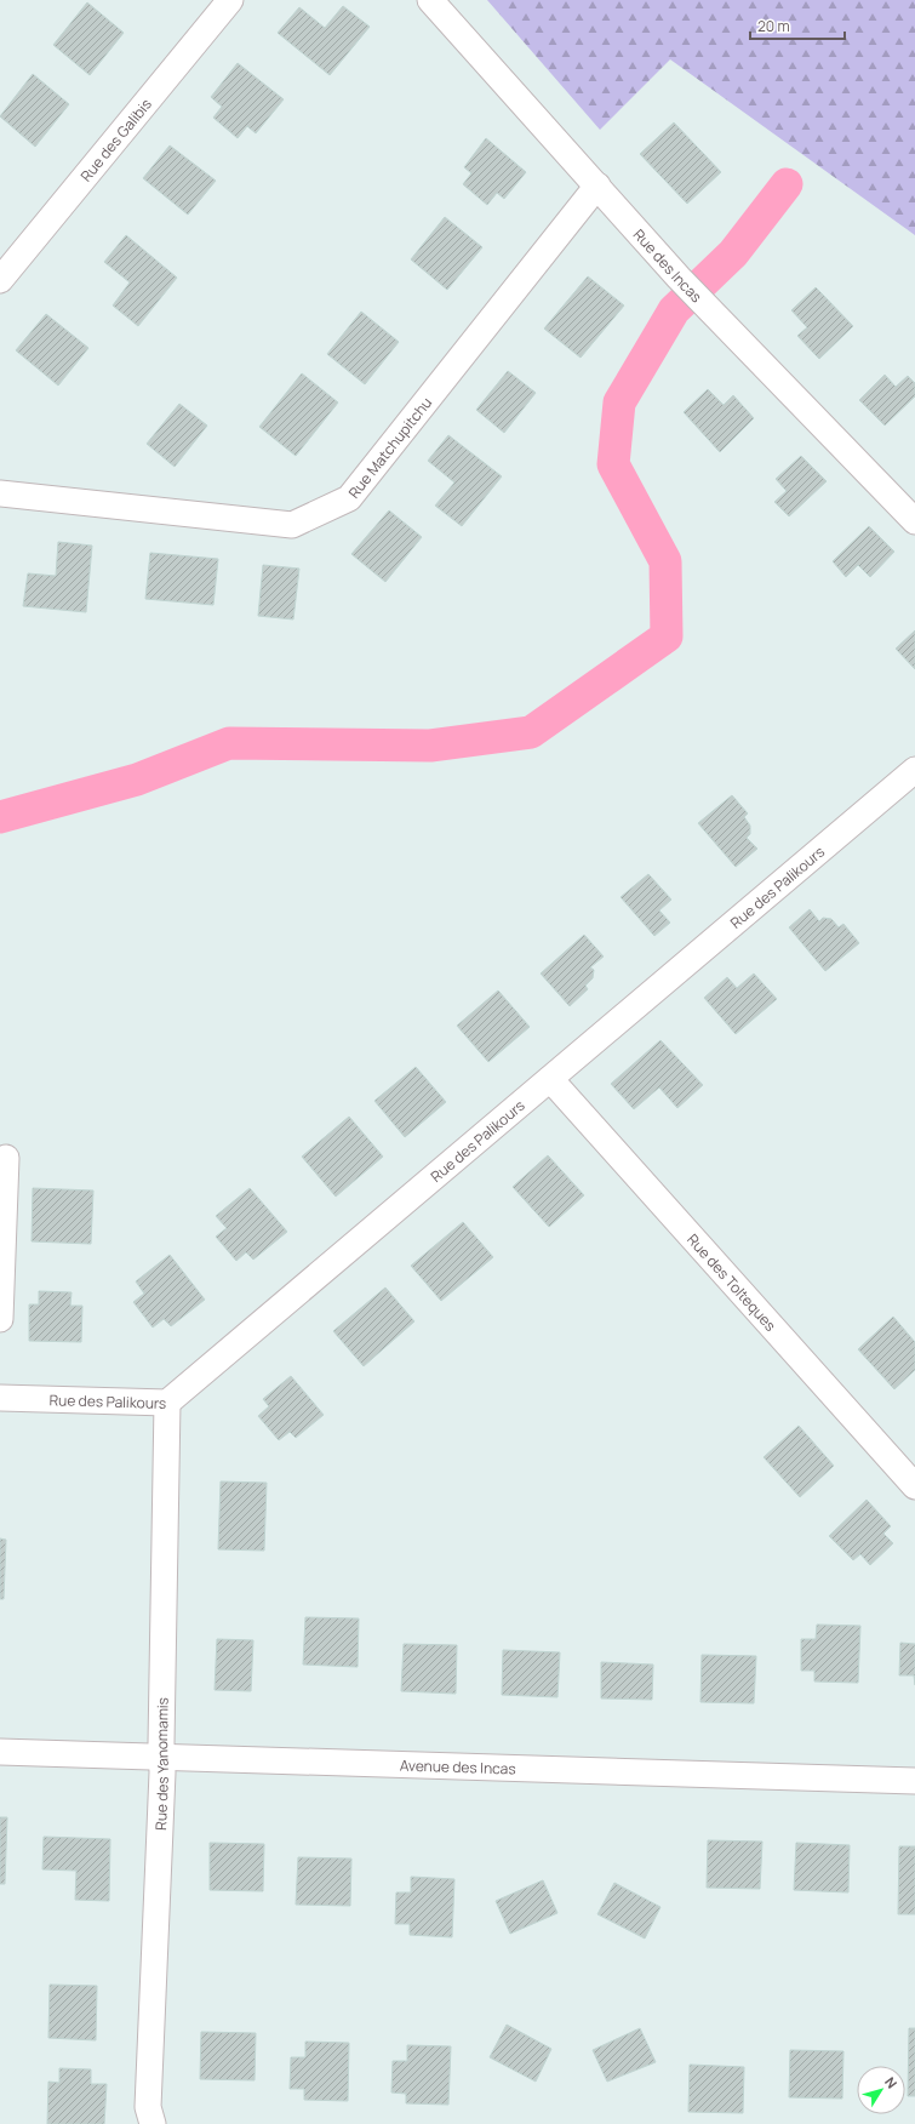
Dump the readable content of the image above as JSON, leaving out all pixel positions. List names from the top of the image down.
{
  "streets": {
    "street": [
      "Rue des Galibis",
      "Rue des Incas",
      "Rue Matchupitchu",
      "Rue des Palikours",
      "Rue des Tolteques",
      "Rue des Yanomamis",
      "Avenue des Incas"
    ]
  },
  "crossings": [
    ["Rue des Incas", "Rue Matchupitchu"],
    ["Rue des Palikours", "Rue des Tolteques"],
    ["Rue des Palikours", "Rue des Yanomamis"],
    ["Rue des Yanomamis", "Avenue des Incas"]
  ],
  "scale_bar": "20 m",
  "north": "top right"
}
